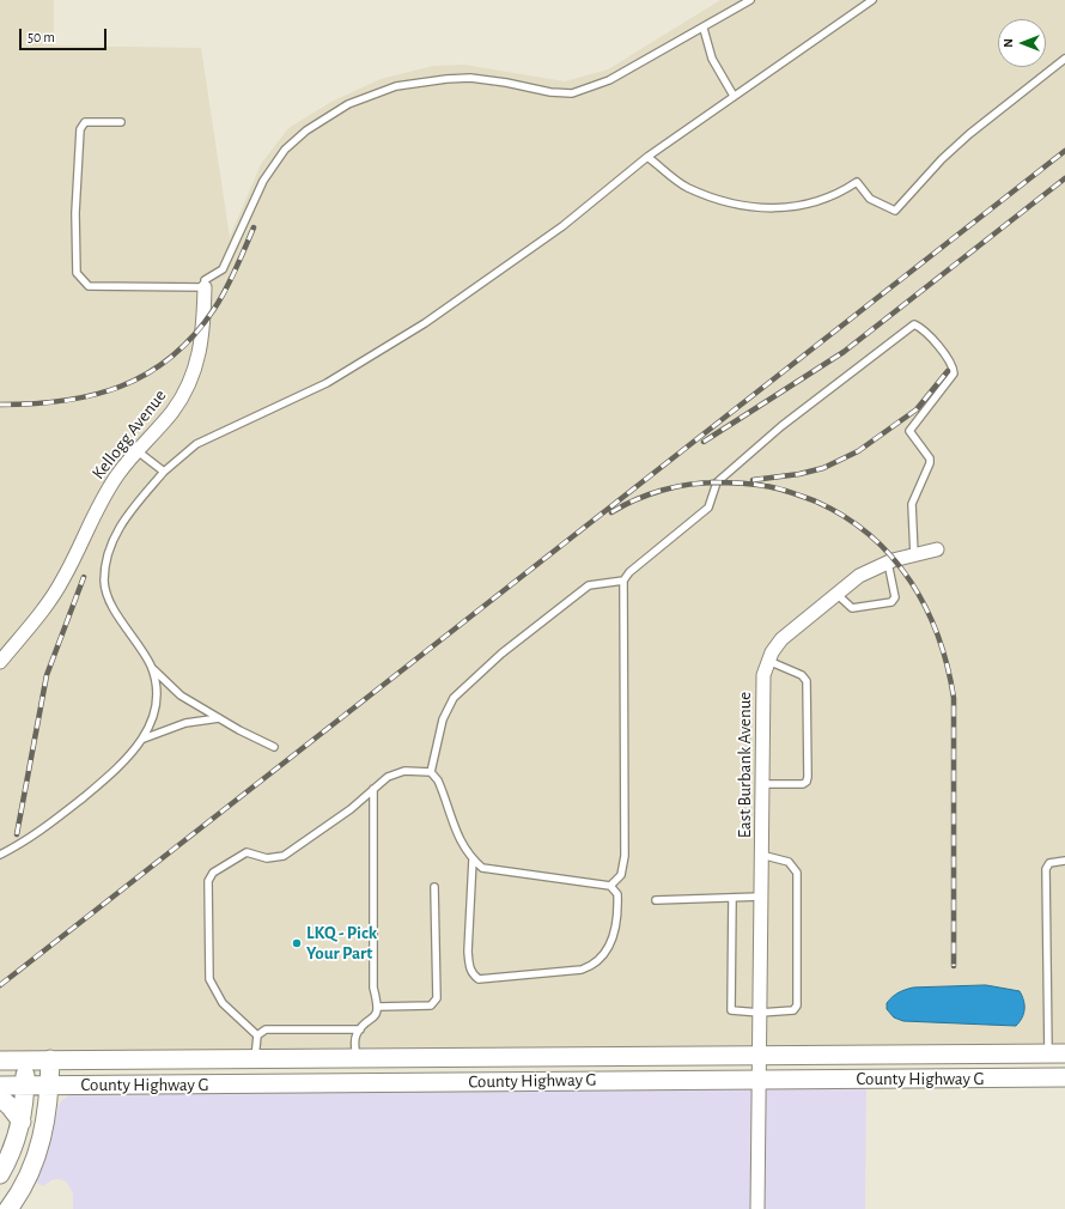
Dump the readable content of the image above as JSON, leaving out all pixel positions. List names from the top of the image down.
{
  "streets": {
    "main road": ["County Highway G"],
    "street": ["Kellogg Avenue", "East Burbank Avenue"]
  },
  "crossings": [
    ["East Burbank Avenue", "County Highway G"]
  ],
  "places": ["LKQ - Pick Your Part"],
  "scale_bar": "50 m",
  "north": "left"
}
